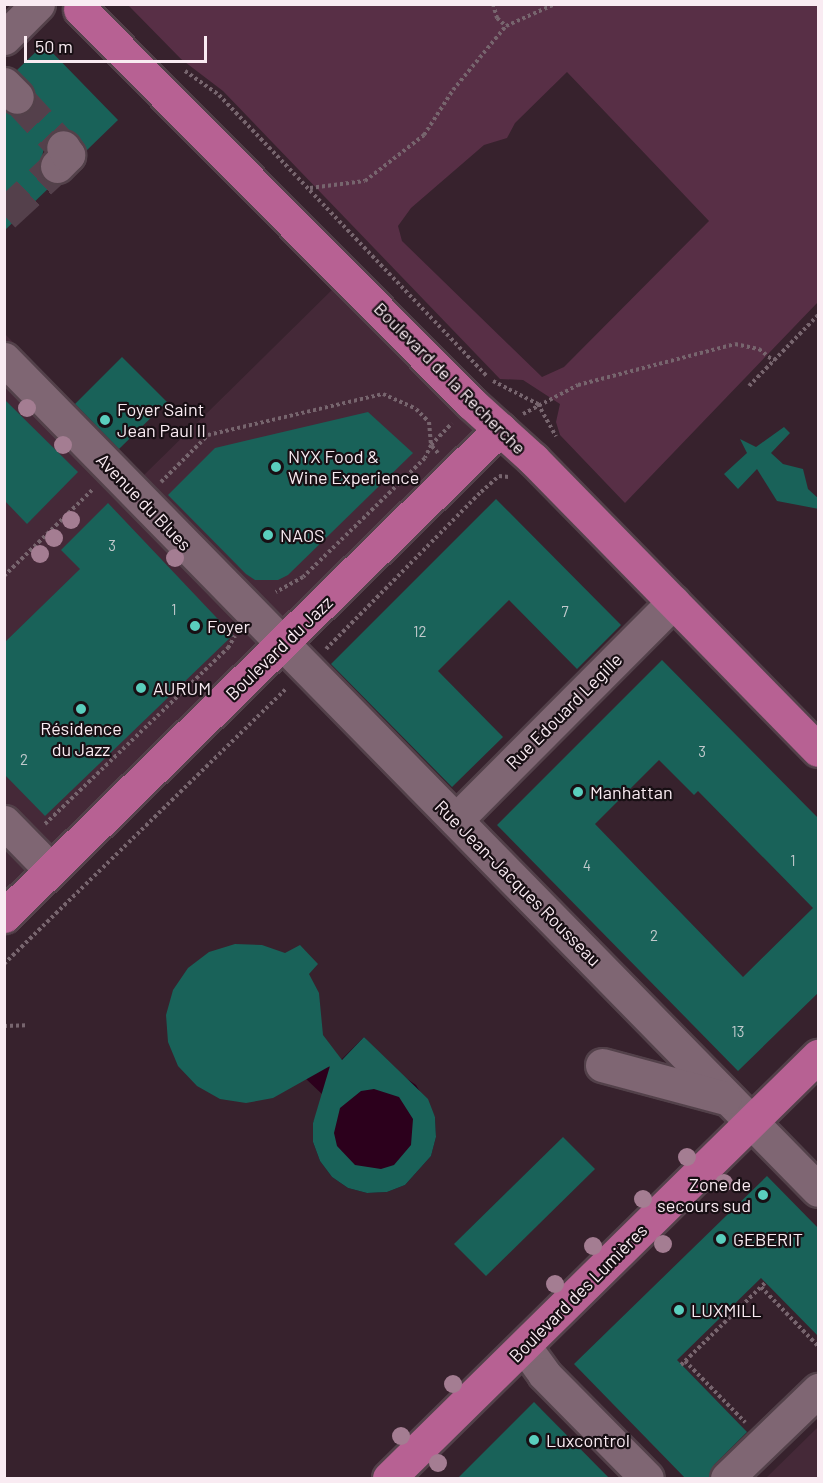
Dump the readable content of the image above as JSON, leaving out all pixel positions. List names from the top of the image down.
{
  "streets": {
    "main road": ["Boulevard de la Recherche", "Boulevard du Jazz", "Boulevard des Lumières"],
    "street": ["Avenue du Blues", "Rue Edouard Legille", "Rue Jean-Jacques Rousseau"]
  },
  "crossings": [
    ["Boulevard de la Recherche", "Boulevard du Jazz"],
    ["Boulevard de la Recherche", "Rue Edouard Legille"],
    ["Avenue du Blues", "Boulevard du Jazz"],
    ["Avenue du Blues", "Rue Jean-Jacques Rousseau"],
    ["Boulevard du Jazz", "Rue Jean-Jacques Rousseau"],
    ["Rue Edouard Legille", "Rue Jean-Jacques Rousseau"],
    ["Rue Jean-Jacques Rousseau", "Boulevard des Lumières"]
  ],
  "places": [
    "Foyer Saint Jean Paul II",
    "NYX Food & Wine Experience",
    "NAOS",
    "Foyer",
    "AURUM",
    "Résidence du Jazz",
    "Manhattan",
    "Zone de secours sud",
    "GEBERIT",
    "LUXMILL",
    "Luxcontrol"
  ],
  "house_numbers": [
    "3",
    "1",
    "7",
    "12",
    "3",
    "2",
    "1",
    "4",
    "2",
    "13"
  ],
  "scale_bar": "50 m"
}
